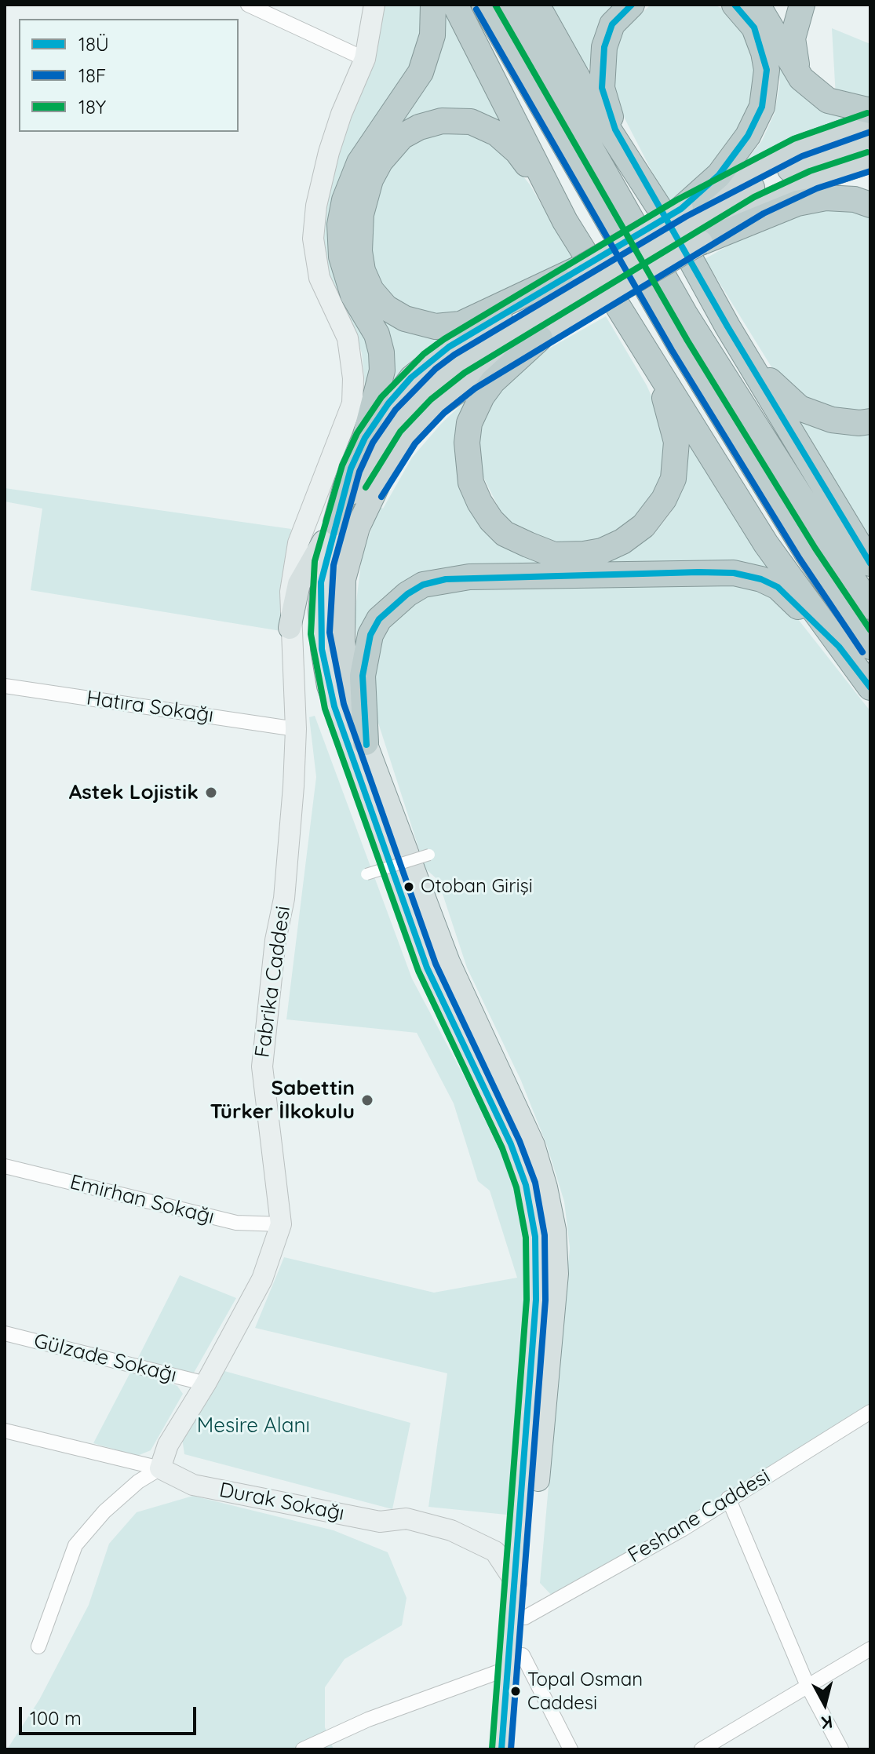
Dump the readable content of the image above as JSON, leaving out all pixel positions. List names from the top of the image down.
{
  "streets": {
    "main road": ["Fabrika Caddesi", "Durak Sokağı"],
    "street": [
      "Hatıra Sokağı",
      "Emirhan Sokağı",
      "Gülzade Sokağı",
      "Feshane Caddesi"
    ]
  },
  "crossings": [
    ["Hatıra Sokağı", "Fabrika Caddesi"],
    ["Fabrika Caddesi", "Emirhan Sokağı"],
    ["Fabrika Caddesi", "Gülzade Sokağı"],
    ["Fabrika Caddesi", "Durak Sokağı"]
  ],
  "parks": ["Mesire Alanı"],
  "places": [
    "Astek Lojistik",
    "Otoban Girişi",
    "Sabettin Türker İlkokulu",
    "Topal Osman Caddesi"
  ],
  "lines": ["transit line 18Ü", "transit line 18Y", "transit line 18F"],
  "legend": ["18Ü", "18F", "18Y"],
  "scale_bar": "100 m",
  "north": "bottom"
}
